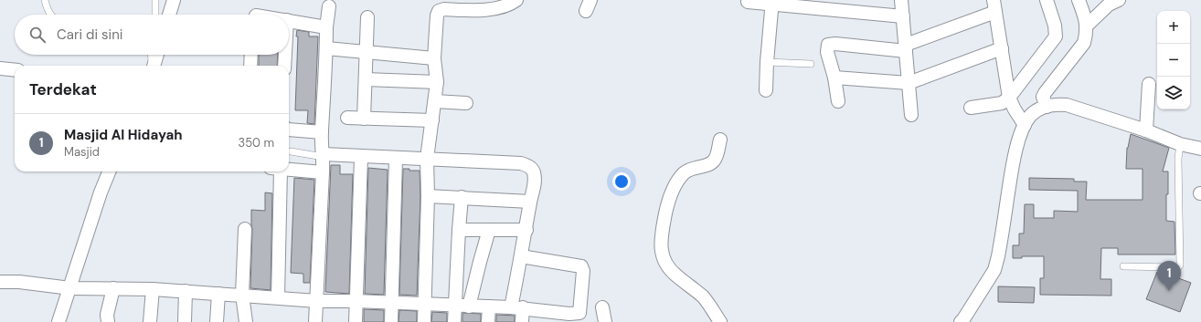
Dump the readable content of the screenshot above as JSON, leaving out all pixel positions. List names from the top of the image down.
{
  "page": {
    "map_buttons": ["+", "−"],
    "search": "Cari di sini",
    "heading": "Terdekat",
    "list": [
      {
        "mark": "1",
        "name": "Masjid Al Hidayah",
        "note": "Masjid",
        "value": "350 m"
      }
    ],
    "pins": "1"
  }
}
